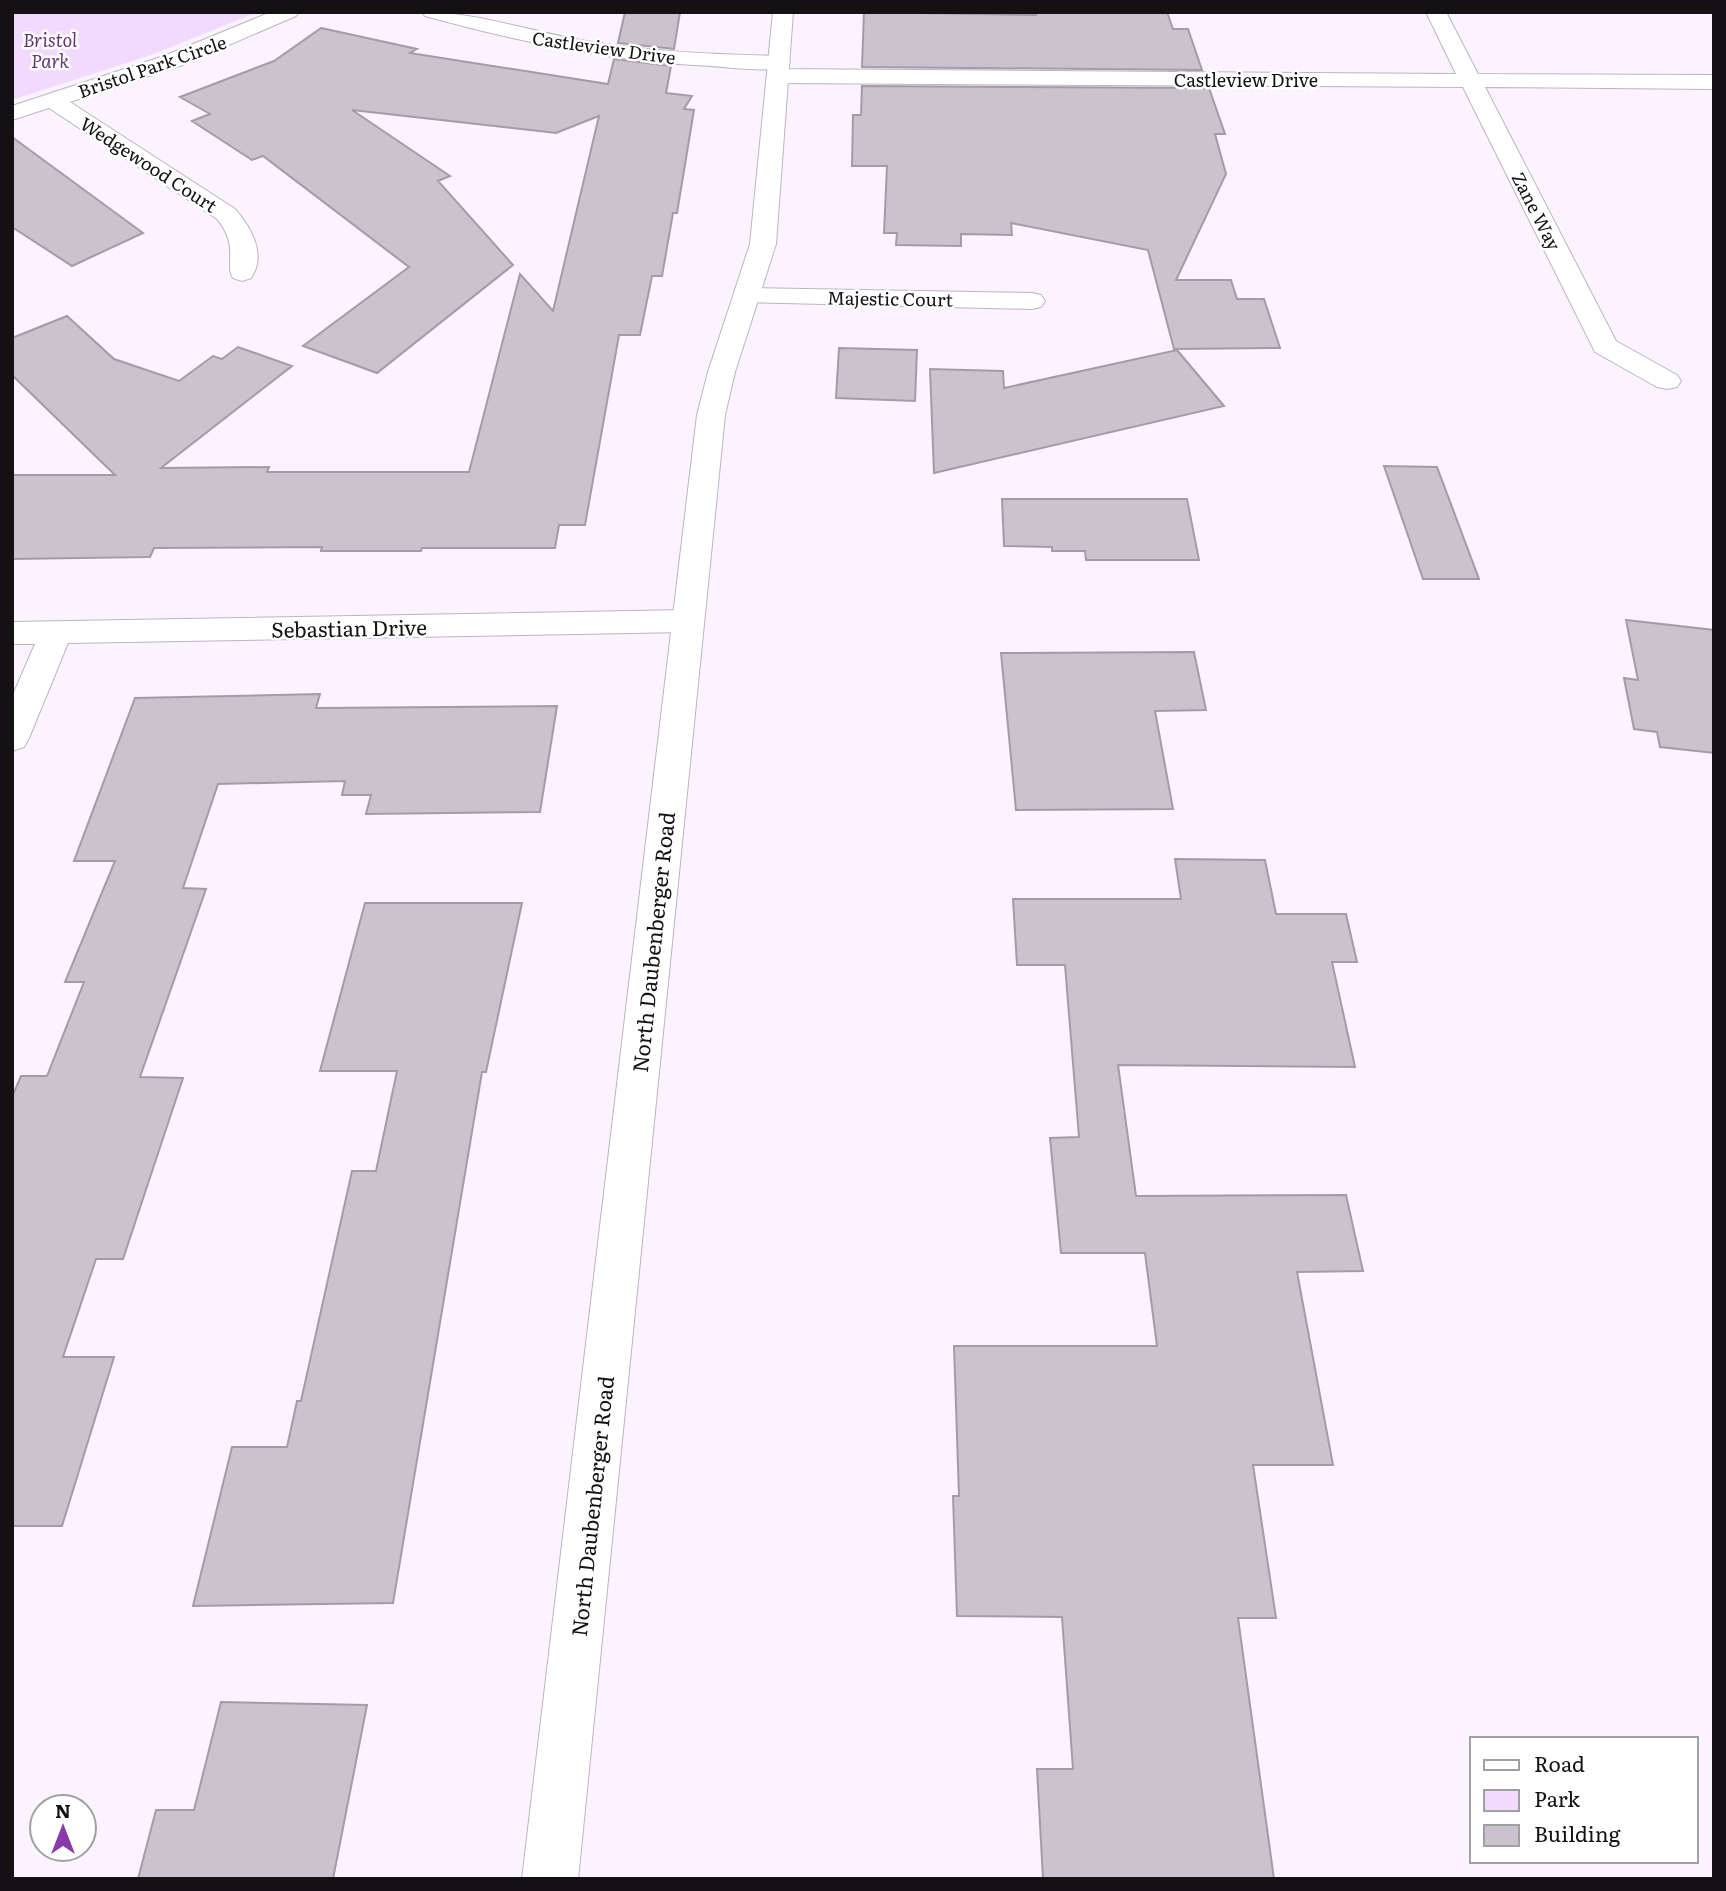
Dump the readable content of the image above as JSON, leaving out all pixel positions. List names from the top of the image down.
{
  "streets": {
    "street": [
      "Castleview Drive",
      "Bristol Park Circle",
      "Wedgewood Court",
      "Zane Way",
      "Majestic Court",
      "Sebastian Drive",
      "North Daubenberger Road"
    ]
  },
  "crossings": [
    ["Castleview Drive", "Zane Way"],
    ["Castleview Drive", "North Daubenberger Road"],
    ["Bristol Park Circle", "Wedgewood Court"],
    ["Majestic Court", "North Daubenberger Road"],
    ["Sebastian Drive", "North Daubenberger Road"]
  ],
  "parks": ["Bristol Park"],
  "legend": ["Road", "Park", "Building"],
  "north": "top"
}
